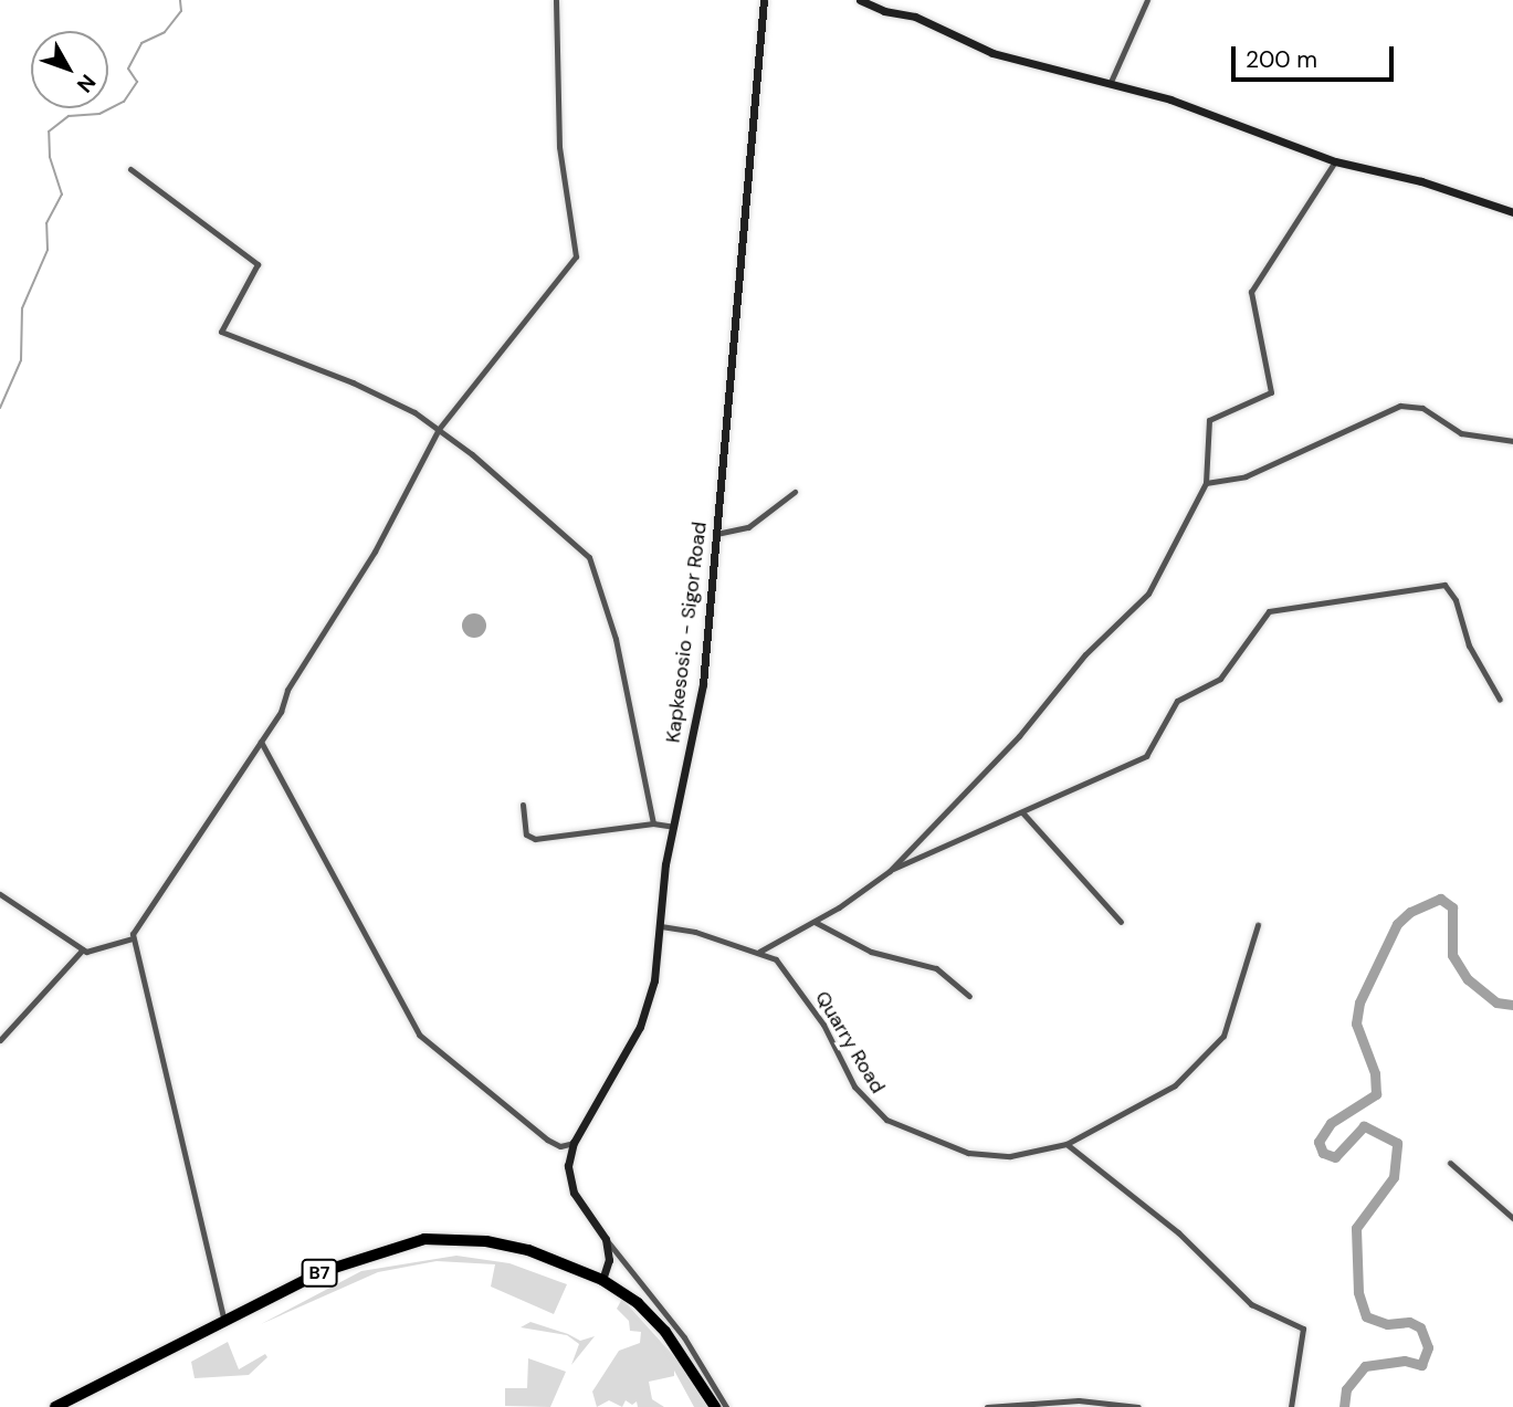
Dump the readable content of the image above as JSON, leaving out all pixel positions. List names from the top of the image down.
{
  "streets": {
    "highway": ["B7"],
    "main road": ["Kapkesosio - Sigor Road"],
    "street": ["Quarry Road"]
  },
  "crossings": [
    ["Kapkesosio - Sigor Road", "Quarry Road"]
  ],
  "scale_bar": "200 m",
  "north": "bottom right"
}
